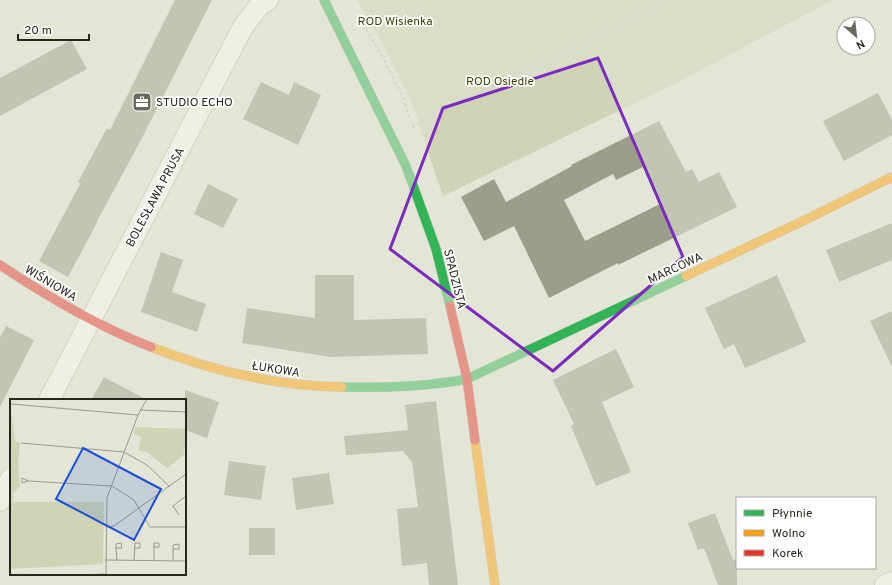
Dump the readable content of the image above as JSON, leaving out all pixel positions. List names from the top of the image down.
{
  "streets": {
    "street": [
      "BOLESŁAWA PRUSA",
      "MARCOWA",
      "SPADZISTA",
      "WIŚNIOWA",
      "ŁUKOWA"
    ]
  },
  "crossings": [
    ["BOLESŁAWA PRUSA", "WIŚNIOWA"],
    ["BOLESŁAWA PRUSA", "ŁUKOWA"],
    ["MARCOWA", "SPADZISTA"],
    ["MARCOWA", "ŁUKOWA"],
    ["SPADZISTA", "ŁUKOWA"],
    ["WIŚNIOWA", "ŁUKOWA"]
  ],
  "parks": ["ROD Wisienka", "ROD Osiedle"],
  "places": {
    "office": ["STUDIO ECHO"]
  },
  "legend": ["Płynnie", "Wolno", "Korek"],
  "scale_bar": "20 m",
  "north": "bottom right"
}
